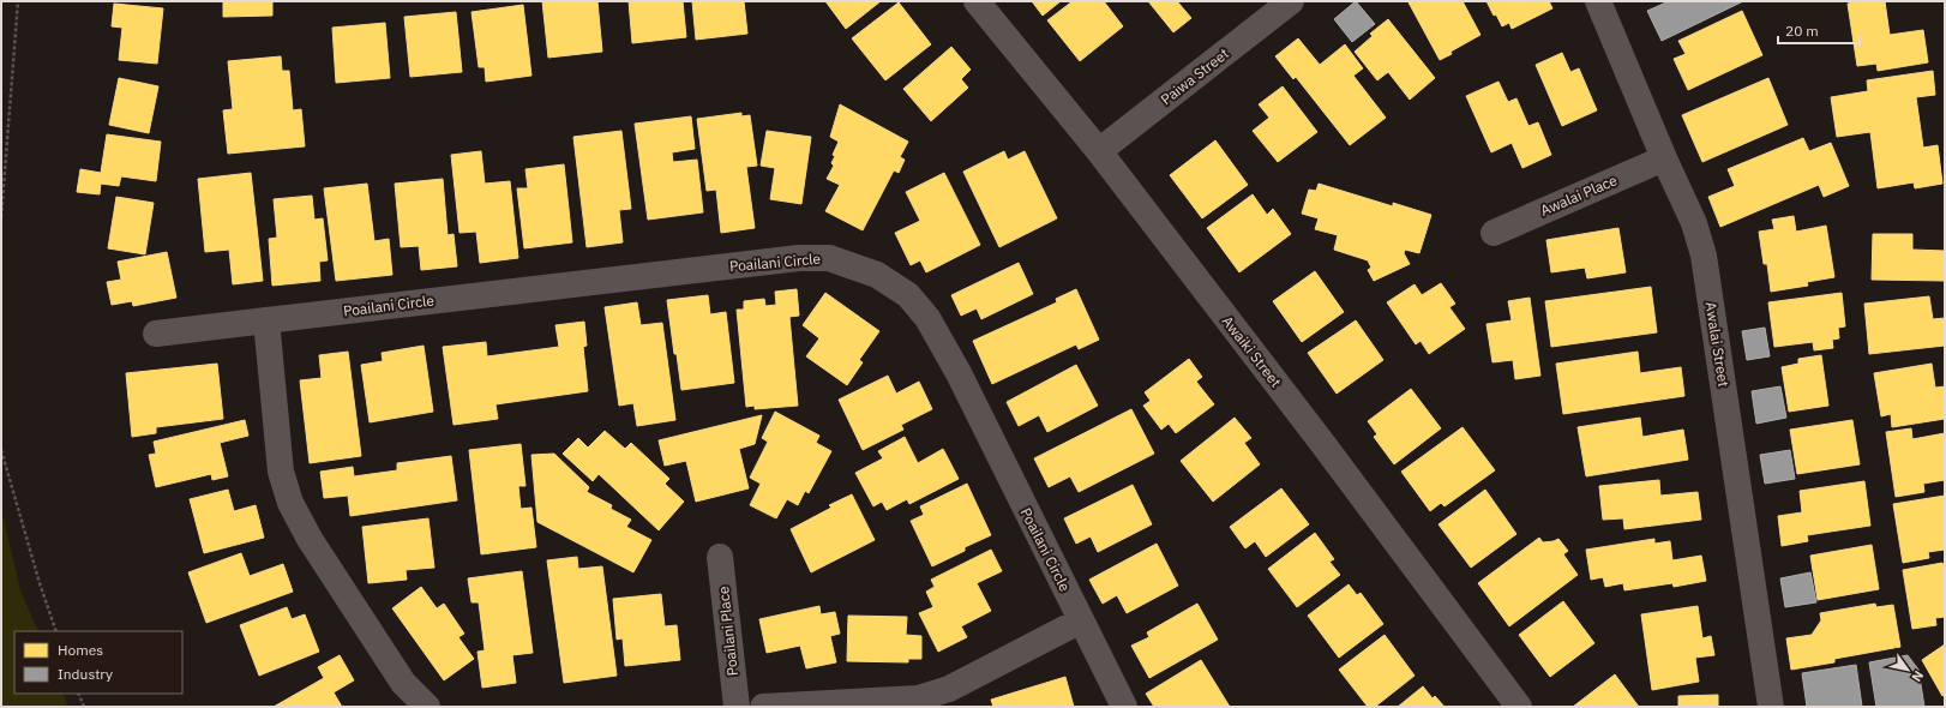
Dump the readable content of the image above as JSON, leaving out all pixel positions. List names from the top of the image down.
{
  "streets": {
    "street": [
      "Paiwa Street",
      "Awalai Place",
      "Poailani Circle",
      "Awalai Street",
      "Awaiki Street",
      "Poailani Place"
    ]
  },
  "crossings": [
    ["Paiwa Street", "Awaiki Street"],
    ["Awalai Place", "Awalai Street"]
  ],
  "legend": ["Homes", "Industry"],
  "scale_bar": "20 m",
  "north": "bottom right"
}
